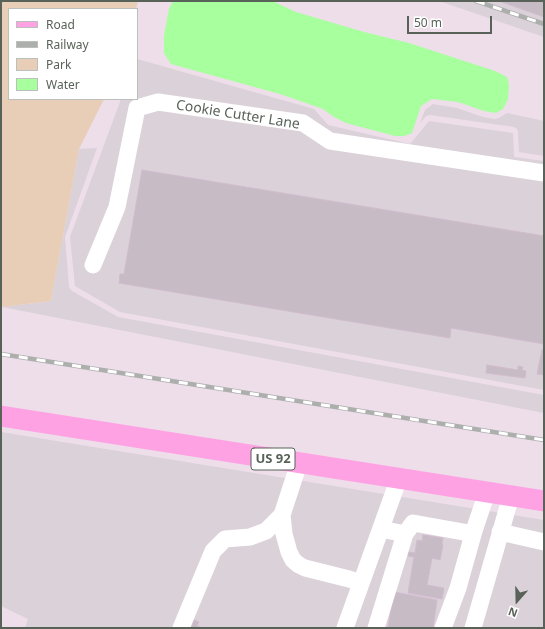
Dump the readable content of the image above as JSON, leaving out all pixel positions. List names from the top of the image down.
{
  "streets": {
    "main road": ["US 92"],
    "street": ["Cookie Cutter Lane"]
  },
  "legend": [
    "Road",
    "Railway",
    "Park",
    "Water"
  ],
  "scale_bar": "50 m",
  "north": "bottom"
}
